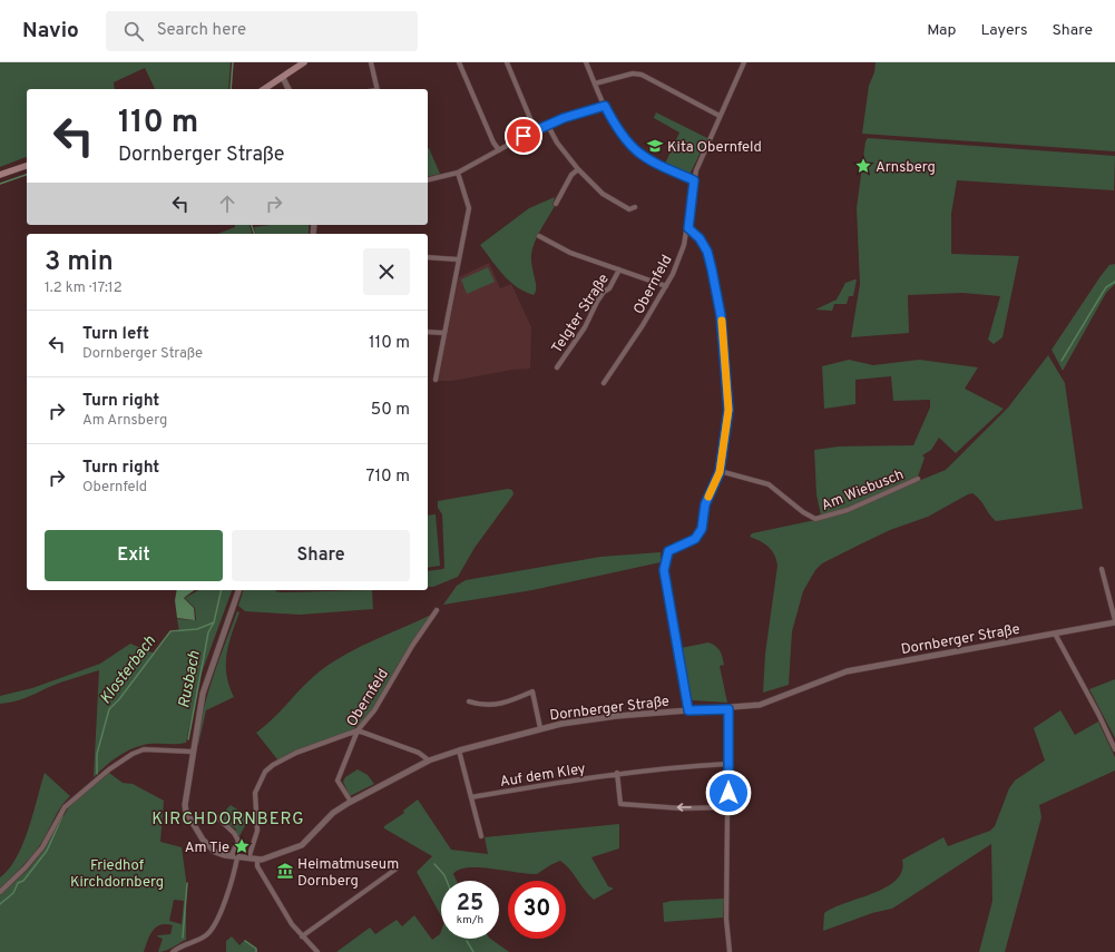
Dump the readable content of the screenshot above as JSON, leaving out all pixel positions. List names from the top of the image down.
{
  "streets": {
    "street": [
      "Obernfeld",
      "Telgter Straße",
      "Am Wiebusch",
      "Dornberger Straße",
      "Auf dem Kley"
    ]
  },
  "crossings": [
    ["Obernfeld", "Telgter Straße"],
    ["Obernfeld", "Dornberger Straße"]
  ],
  "districts": ["KIRCHDORNBERG"],
  "water": ["Klosterbach", "Rusbach"],
  "parks": ["Friedhof Kirchdornberg"],
  "places": {
    "school or university": ["Kita Obernfeld"],
    "place": ["Arnsberg", "Am Tie"],
    "museum": ["Heimatmuseum Dornberg"]
  },
  "page": {
    "header": "Navio",
    "search": "Search here",
    "nav": ["Map", "Layers", "Share"],
    "turn": ["110 m", "Dornberger Straße"],
    "heading": ["3 min", "1.2 km · 17:12"],
    "list": [
      {
        "name": "Turn left",
        "note": "Dornberger Straße",
        "value": "110 m"
      },
      {
        "name": "Turn right",
        "note": "Am Arnsberg",
        "value": "50 m"
      },
      {
        "name": "Turn right",
        "note": "Obernfeld",
        "value": "710 m"
      }
    ],
    "buttons": ["Exit", "Share"],
    "speed": "25 km/h",
    "limit": "30"
  }
}
